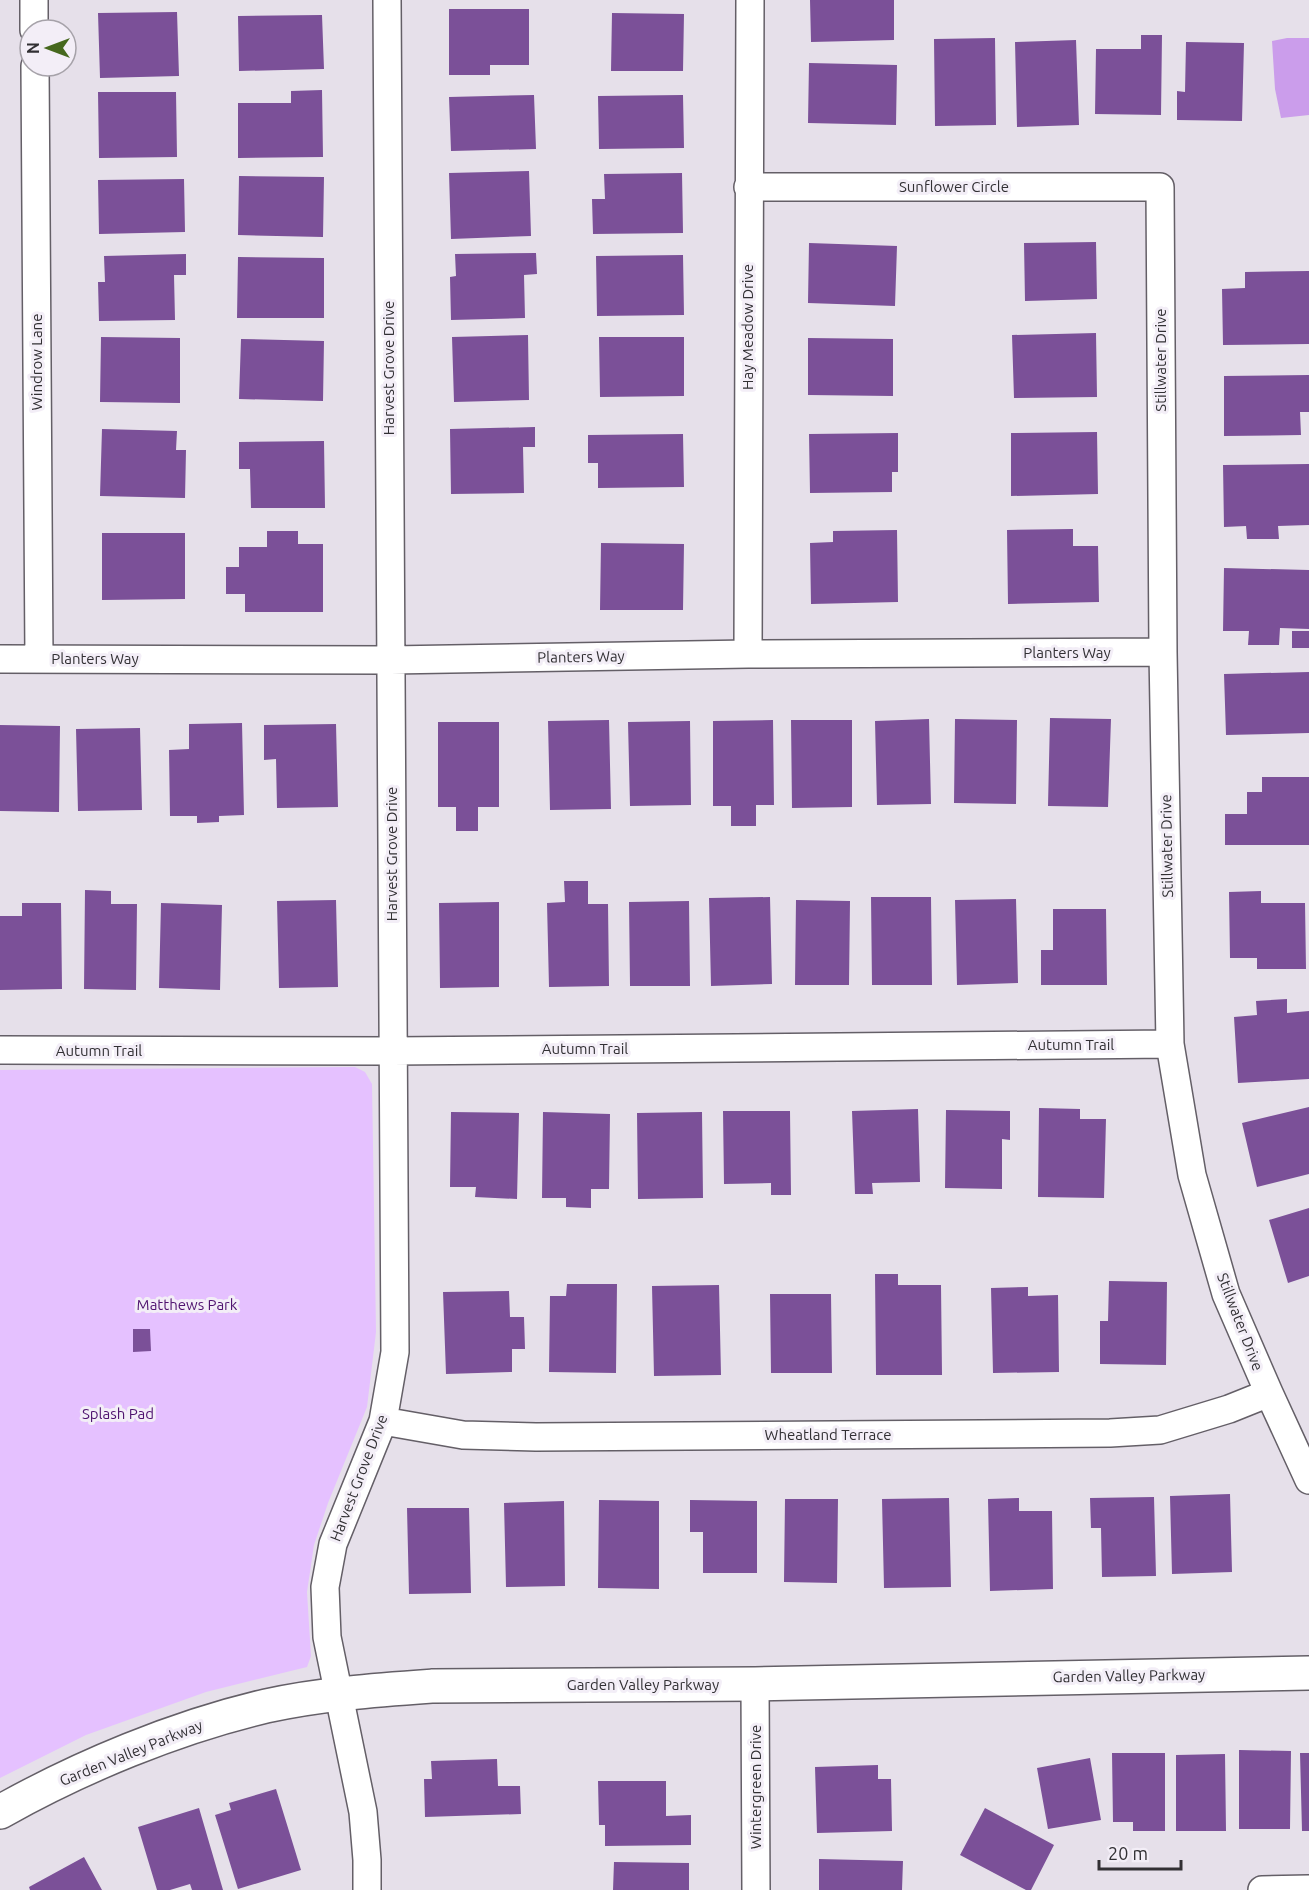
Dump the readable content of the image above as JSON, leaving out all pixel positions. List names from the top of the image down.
{
  "streets": {
    "street": [
      "Sunflower Circle",
      "Hay Meadow Drive",
      "Stillwater Drive",
      "Windrow Lane",
      "Harvest Grove Drive",
      "Planters Way",
      "Autumn Trail",
      "Wheatland Terrace",
      "Garden Valley Parkway",
      "Wintergreen Drive"
    ]
  },
  "crossings": [
    ["Sunflower Circle", "Hay Meadow Drive"],
    ["Sunflower Circle", "Stillwater Drive"],
    ["Hay Meadow Drive", "Planters Way"],
    ["Stillwater Drive", "Planters Way"],
    ["Stillwater Drive", "Autumn Trail"],
    ["Stillwater Drive", "Wheatland Terrace"],
    ["Windrow Lane", "Planters Way"],
    ["Harvest Grove Drive", "Planters Way"],
    ["Harvest Grove Drive", "Autumn Trail"],
    ["Harvest Grove Drive", "Wheatland Terrace"],
    ["Harvest Grove Drive", "Garden Valley Parkway"],
    ["Garden Valley Parkway", "Wintergreen Drive"]
  ],
  "parks": ["Matthews Park", "Splash Pad"],
  "scale_bar": "20 m",
  "north": "left"
}
